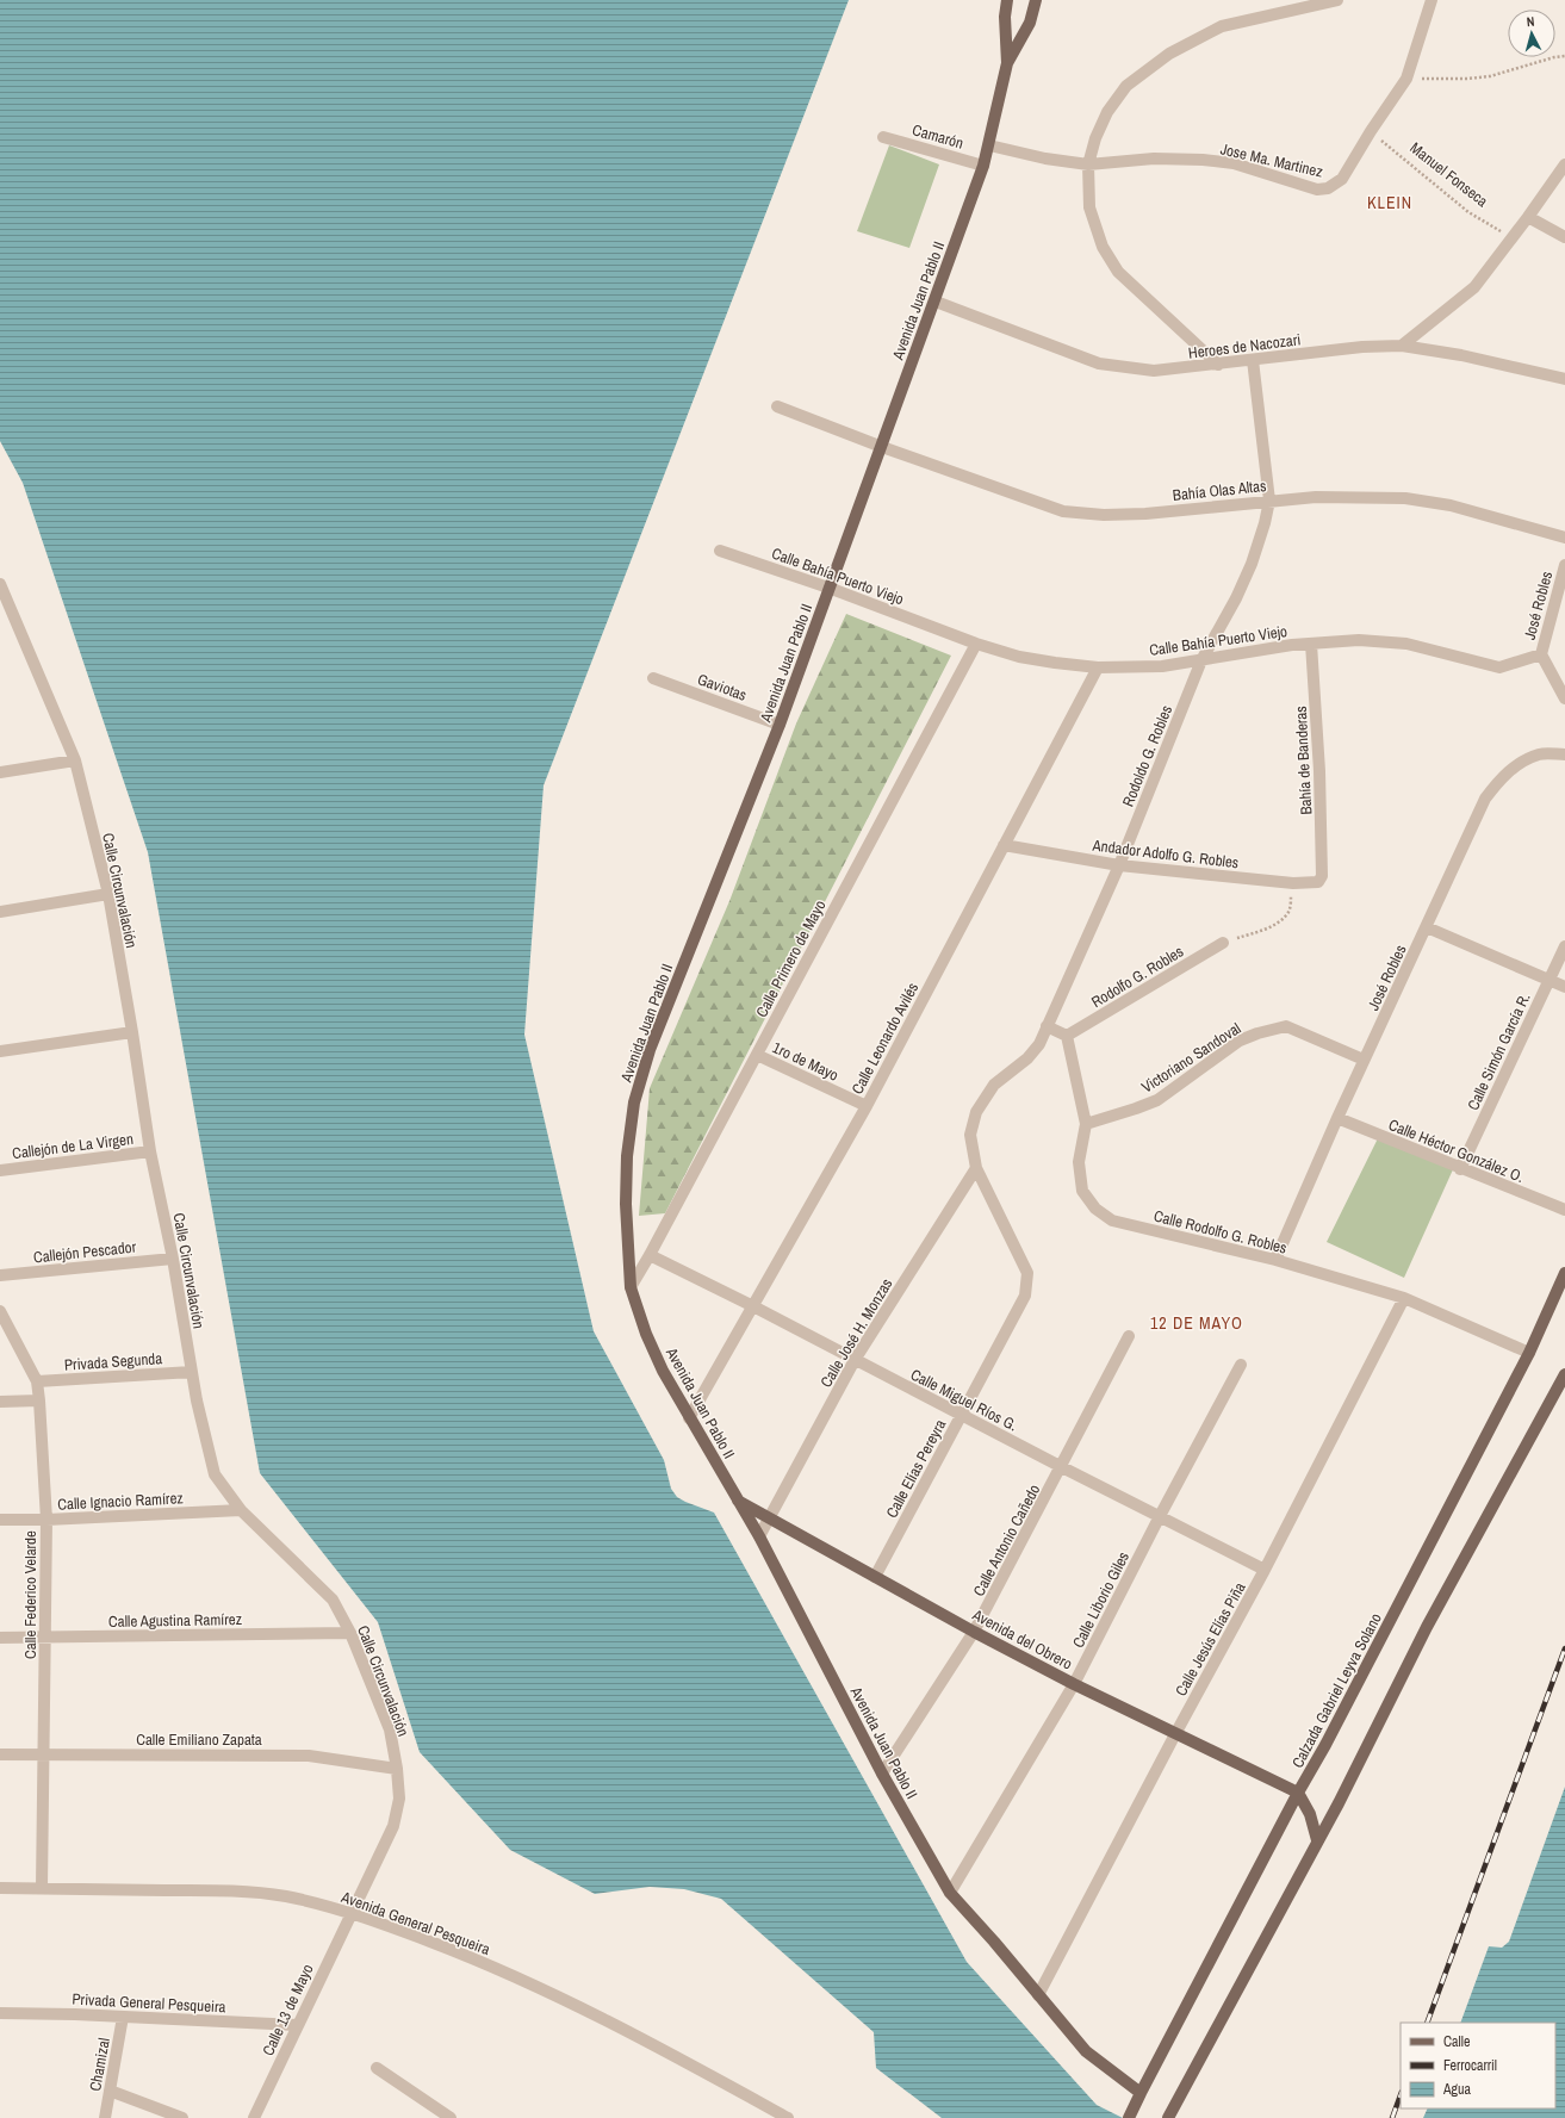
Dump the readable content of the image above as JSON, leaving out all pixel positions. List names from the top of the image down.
{
  "streets": {
    "main road": ["Avenida Juan Pablo II", "Avenida del Obrero", "Calzada Gabriel Leyva Solano"],
    "street": [
      "Camarón",
      "Jose Ma. Martinez",
      "Heroes de Nacozari",
      "Bahía Olas Altas",
      "Calle Bahía Puerto Viejo",
      "José Robles",
      "Gaviotas",
      "Rodoldo G. Robles",
      "Bahía de Banderas",
      "Andador Adolfo G. Robles",
      "Calle Circunvalación",
      "Calle Primero de Mayo",
      "Rodolfo G. Robles",
      "Calle Leonardo Avilés",
      "Calle Simón García R.",
      "Victoriano Sandoval",
      "1ro de Mayo",
      "Callejón de La Virgen",
      "Calle Héctor González O.",
      "Calle Rodolfo G. Robles",
      "Callejón Pescador",
      "Calle José H. Monzas",
      "Privada Segunda",
      "Calle Miguel Ríos G.",
      "Calle Elías Pereyra",
      "Calle Ignacio Ramírez",
      "Calle Antonio Cañedo",
      "Calle Federico Velarde",
      "Calle Liborio Giles",
      "Calle Agustina Ramírez",
      "Calle Jesús Elías Piña",
      "Calle Emiliano Zapata",
      "Avenida General Pesqueira",
      "Privada General Pesqueira",
      "Calle 13 de Mayo",
      "Chamizal"
    ],
    "path": ["Manuel Fonseca"]
  },
  "crossings": [
    ["Camarón", "Avenida Juan Pablo II"],
    ["Jose Ma. Martinez", "Manuel Fonseca"],
    ["Jose Ma. Martinez", "Avenida Juan Pablo II"],
    ["Avenida Juan Pablo II", "Heroes de Nacozari"],
    ["Avenida Juan Pablo II", "Bahía Olas Altas"],
    ["Avenida Juan Pablo II", "Calle Bahía Puerto Viejo"],
    ["Avenida Juan Pablo II", "Gaviotas"],
    ["Avenida Juan Pablo II", "Calle Primero de Mayo"],
    ["Avenida Juan Pablo II", "Calle Leonardo Avilés"],
    ["Avenida Juan Pablo II", "Calle José H. Monzas"],
    ["Avenida Juan Pablo II", "Calle Antonio Cañedo"],
    ["Avenida Juan Pablo II", "Calle Liborio Giles"],
    ["Avenida Juan Pablo II", "Avenida del Obrero"],
    ["Avenida Juan Pablo II", "Calle Jesús Elías Piña"],
    ["Avenida Juan Pablo II", "Calzada Gabriel Leyva Solano"],
    ["Heroes de Nacozari", "Rodoldo G. Robles"],
    ["Bahía Olas Altas", "Rodoldo G. Robles"],
    ["Calle Bahía Puerto Viejo", "José Robles"],
    ["Calle Bahía Puerto Viejo", "Rodoldo G. Robles"],
    ["Calle Bahía Puerto Viejo", "Bahía de Banderas"],
    ["Calle Bahía Puerto Viejo", "Calle Primero de Mayo"],
    ["Calle Bahía Puerto Viejo", "Calle Leonardo Avilés"],
    ["José Robles", "Victoriano Sandoval"],
    ["José Robles", "Calle Héctor González O."],
    ["José Robles", "Calle Rodolfo G. Robles"],
    ["Rodoldo G. Robles", "Andador Adolfo G. Robles"],
    ["Rodoldo G. Robles", "Calle José H. Monzas"],
    ["Rodoldo G. Robles", "Calle Elías Pereyra"],
    ["Bahía de Banderas", "Andador Adolfo G. Robles"],
    ["Andador Adolfo G. Robles", "Calle Leonardo Avilés"],
    ["Calle Circunvalación", "Callejón de La Virgen"],
    ["Calle Circunvalación", "Callejón Pescador"],
    ["Calle Circunvalación", "Privada Segunda"],
    ["Calle Circunvalación", "Calle Ignacio Ramírez"],
    ["Calle Circunvalación", "Calle Agustina Ramírez"],
    ["Calle Circunvalación", "Calle Emiliano Zapata"],
    ["Calle Circunvalación", "Avenida General Pesqueira"],
    ["Calle Circunvalación", "Calle 13 de Mayo"],
    ["Calle Primero de Mayo", "1ro de Mayo"],
    ["Calle Primero de Mayo", "Calle Miguel Ríos G."],
    ["Rodolfo G. Robles", "Calle Rodolfo G. Robles"],
    ["Calle Leonardo Avilés", "1ro de Mayo"],
    ["Calle Leonardo Avilés", "Calle Miguel Ríos G."],
    ["Calle Simón García R.", "Calle Héctor González O."],
    ["Victoriano Sandoval", "Calle Rodolfo G. Robles"],
    ["Calle Rodolfo G. Robles", "Calle Jesús Elías Piña"],
    ["Calle Rodolfo G. Robles", "Calzada Gabriel Leyva Solano"],
    ["Calle José H. Monzas", "Calle Miguel Ríos G."],
    ["Calle José H. Monzas", "Calle Elías Pereyra"],
    ["Calle José H. Monzas", "Avenida del Obrero"],
    ["Privada Segunda", "Calle Federico Velarde"],
    ["Calle Miguel Ríos G.", "Calle Elías Pereyra"],
    ["Calle Miguel Ríos G.", "Calle Antonio Cañedo"],
    ["Calle Miguel Ríos G.", "Calle Liborio Giles"],
    ["Calle Miguel Ríos G.", "Calle Jesús Elías Piña"],
    ["Calle Elías Pereyra", "Avenida del Obrero"],
    ["Calle Ignacio Ramírez", "Calle Federico Velarde"],
    ["Calle Antonio Cañedo", "Avenida del Obrero"],
    ["Calle Federico Velarde", "Calle Agustina Ramírez"],
    ["Calle Federico Velarde", "Calle Emiliano Zapata"],
    ["Calle Federico Velarde", "Avenida General Pesqueira"],
    ["Calle Liborio Giles", "Avenida del Obrero"],
    ["Avenida del Obrero", "Calle Jesús Elías Piña"],
    ["Avenida del Obrero", "Calzada Gabriel Leyva Solano"],
    ["Avenida General Pesqueira", "Calle 13 de Mayo"],
    ["Privada General Pesqueira", "Calle 13 de Mayo"],
    ["Privada General Pesqueira", "Chamizal"]
  ],
  "districts": ["KLEIN", "12 DE MAYO"],
  "legend": ["Calle", "Ferrocarril", "Agua"],
  "north": "top"
}
